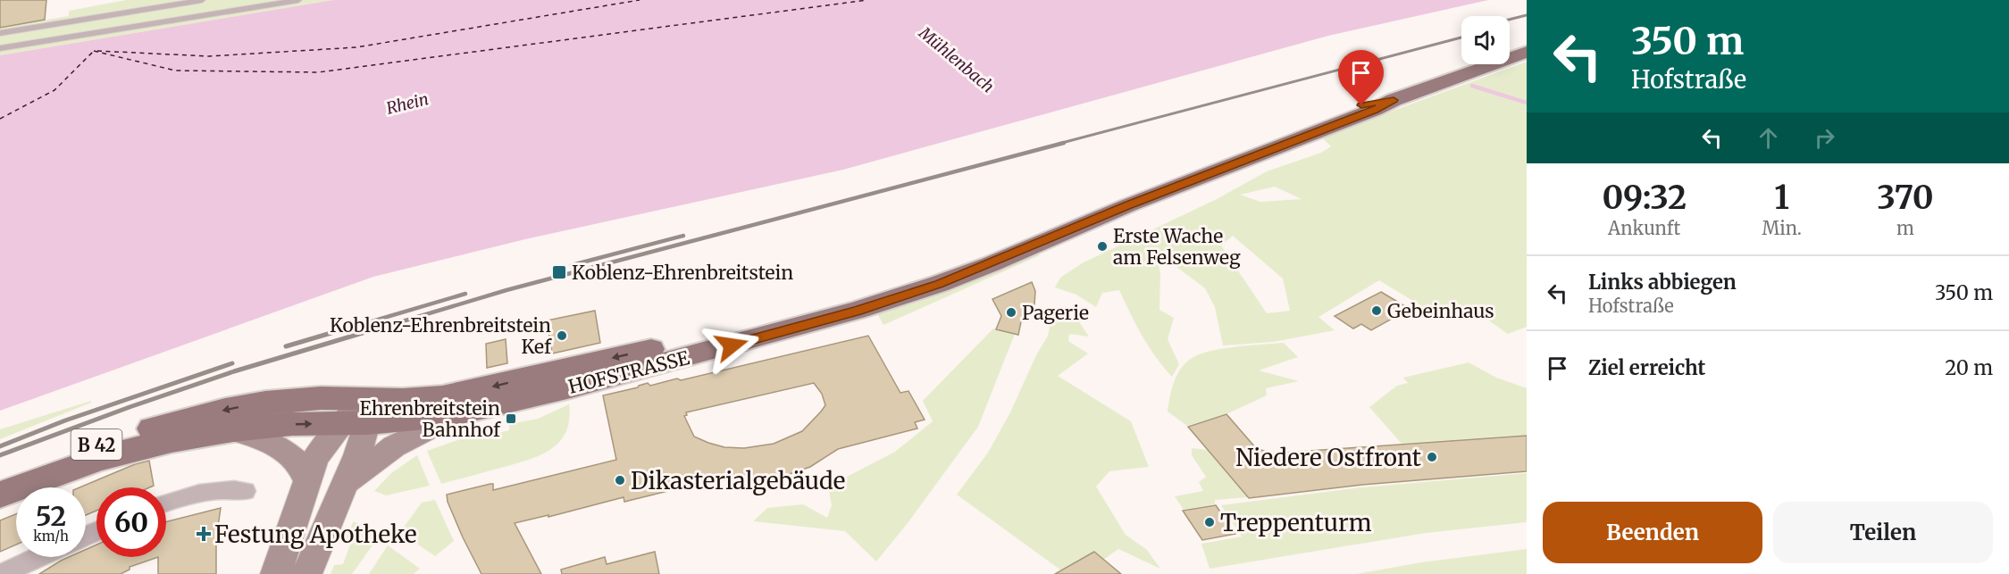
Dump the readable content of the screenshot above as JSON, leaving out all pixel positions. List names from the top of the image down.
{
  "streets": {
    "main road": ["HOFSTRASSE", "B 42"]
  },
  "crossings": [
    ["HOFSTRASSE", "B 42"]
  ],
  "water": ["Mühlenbach", "Rhein"],
  "places": {
    "other": [
      "Erste Wache am Felsenweg",
      "Gebeinhaus",
      "Pagerie",
      "Koblenz-Ehrenbreitstein Kef",
      "Niedere Ostfront",
      "Dikasterialgebäude",
      "Treppenturm"
    ],
    "transit": ["Koblenz-Ehrenbreitstein", "Ehrenbreitstein Bahnhof"],
    "health": ["Festung Apotheke"]
  },
  "page": {
    "turn": ["350 m", "Hofstraße"],
    "eta": [
      "09:32",
      "Ankunft",
      "1",
      "Min.",
      "370",
      "m"
    ],
    "list": [
      {
        "name": "Links abbiegen",
        "note": "Hofstraße",
        "value": "350 m"
      },
      {
        "name": "Ziel erreicht",
        "value": "20 m"
      }
    ],
    "speed": "52 km/h",
    "limit": "60",
    "buttons": ["Beenden", "Teilen"]
  }
}
